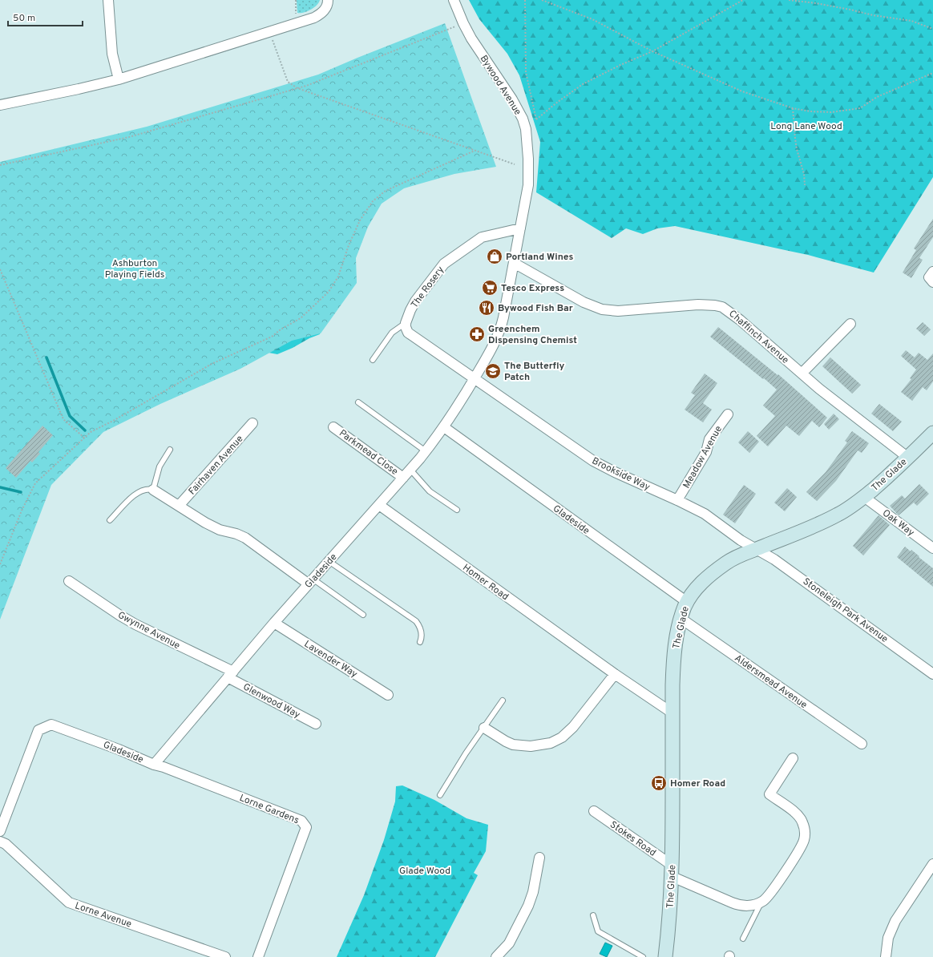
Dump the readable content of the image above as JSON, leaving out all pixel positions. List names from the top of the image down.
{
  "streets": {
    "street": [
      "Bywood Avenue",
      "The Rosery",
      "Chaffinch Avenue",
      "Parkmead Close",
      "Meadow Avenue",
      "Fairhaven Avenue",
      "Brookside Way",
      "The Glade",
      "Gladeside",
      "Oak Way",
      "Homer Road",
      "Stoneleigh Park Avenue",
      "Gwynne Avenue",
      "Lavender Way",
      "Aldersmead Avenue",
      "Glenwood Way",
      "Lorne Gardens",
      "Stokes Road",
      "Lorne Avenue"
    ]
  },
  "crossings": [
    ["Bywood Avenue", "The Rosery"],
    ["Bywood Avenue", "Chaffinch Avenue"],
    ["Bywood Avenue", "Brookside Way"],
    ["Bywood Avenue", "Gladeside"],
    ["Chaffinch Avenue", "The Glade"],
    ["Parkmead Close", "Gladeside"],
    ["Meadow Avenue", "Brookside Way"],
    ["Brookside Way", "The Glade"],
    ["Brookside Way", "Stoneleigh Park Avenue"],
    ["The Glade", "Gladeside"],
    ["The Glade", "Oak Way"],
    ["The Glade", "Homer Road"],
    ["The Glade", "Stoneleigh Park Avenue"],
    ["The Glade", "Aldersmead Avenue"],
    ["The Glade", "Stokes Road"],
    ["Gladeside", "Homer Road"],
    ["Gladeside", "Gwynne Avenue"],
    ["Gladeside", "Lavender Way"],
    ["Gladeside", "Glenwood Way"],
    ["Gladeside", "Lorne Gardens"],
    ["Gwynne Avenue", "Glenwood Way"]
  ],
  "parks": ["Long Lane Wood", "Ashburton Playing Fields", "Glade Wood"],
  "places": {
    "shop": ["Portland Wines"],
    "supermarket": ["Tesco Express"],
    "restaurant": ["Bywood Fish Bar"],
    "pharmacy": ["Greenchem Dispensing Chemist"],
    "school or university": ["The Butterfly Patch"],
    "bus stop": ["Homer Road"]
  },
  "scale_bar": "50 m"
}
